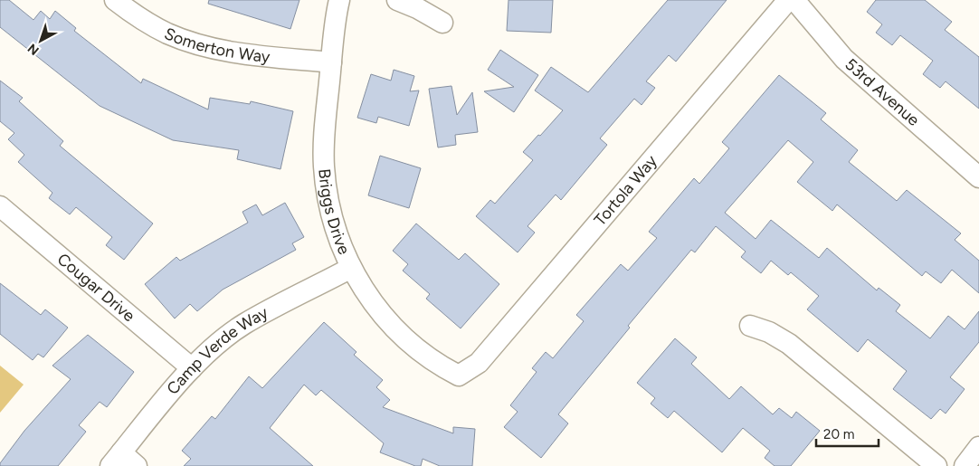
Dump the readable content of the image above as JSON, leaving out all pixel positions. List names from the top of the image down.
{
  "streets": {
    "street": [
      "Somerton Way",
      "53rd Avenue",
      "Tortola Way",
      "Briggs Drive",
      "Cougar Drive",
      "Camp Verde Way"
    ]
  },
  "crossings": [
    ["Somerton Way", "Briggs Drive"],
    ["Tortola Way", "Briggs Drive"],
    ["Briggs Drive", "Camp Verde Way"],
    ["Cougar Drive", "Camp Verde Way"]
  ],
  "scale_bar": "20 m",
  "north": "bottom left"
}
